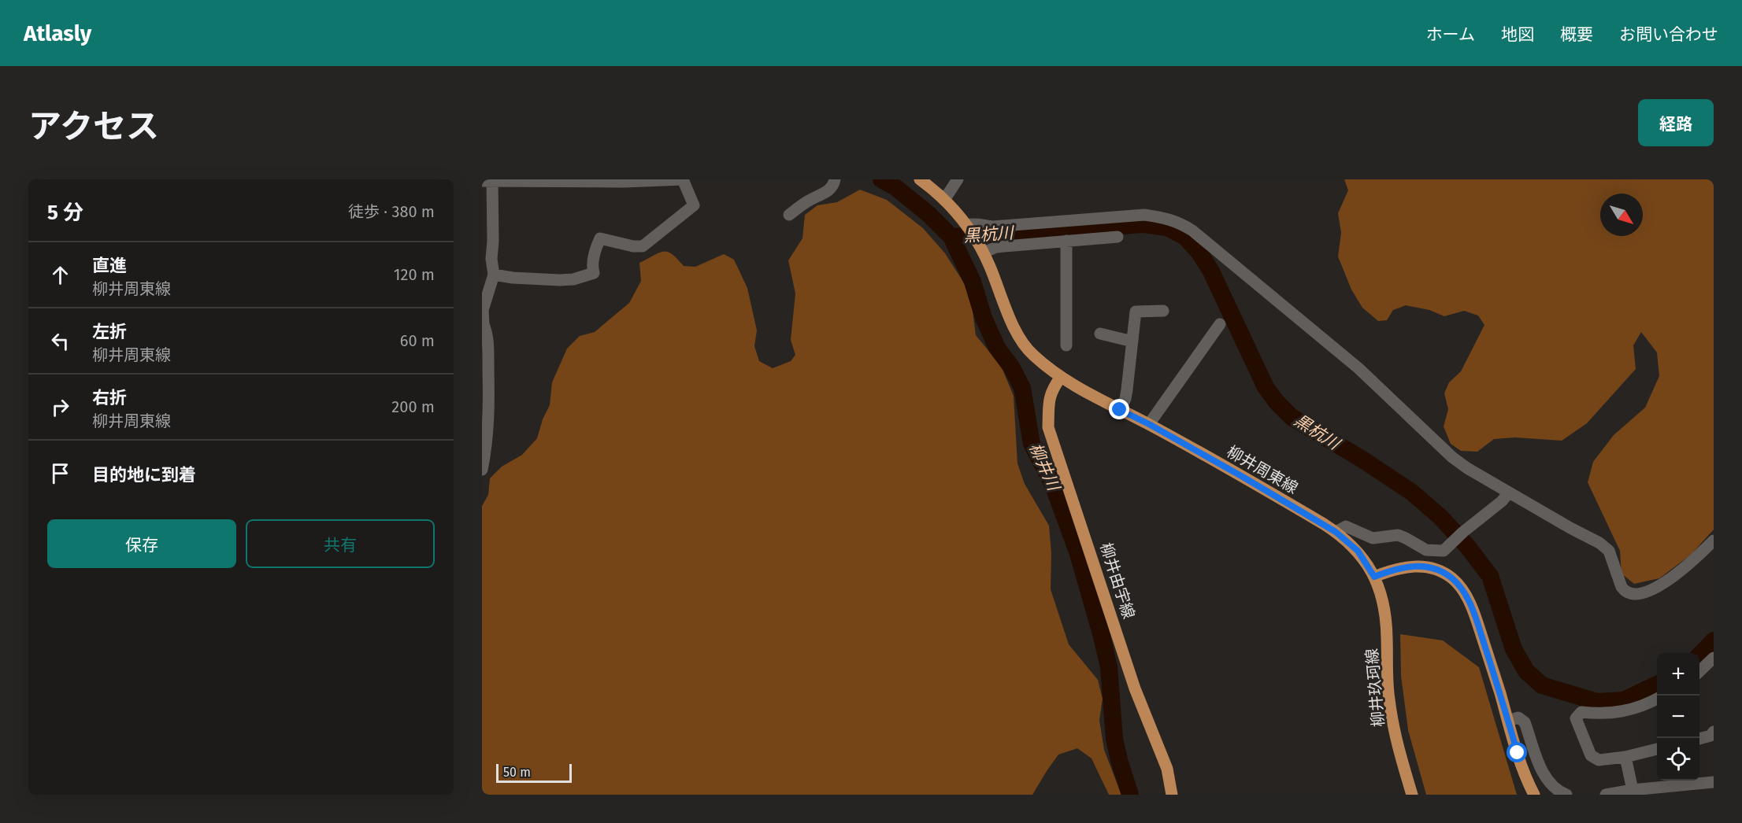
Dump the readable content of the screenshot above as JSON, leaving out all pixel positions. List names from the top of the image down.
{
  "streets": {
    "main road": ["柳井周東線", "柳井由宇線", "柳井玖珂線"]
  },
  "crossings": [
    ["柳井周東線", "柳井由宇線"],
    ["柳井周東線", "柳井玖珂線"]
  ],
  "water": ["黒杭川", "柳井川"],
  "scale_bar": "50 m",
  "north": "bottom right",
  "page": {
    "header": "Atlasly",
    "nav": [
      "ホーム",
      "地図",
      "概要",
      "お問い合わせ"
    ],
    "title": "アクセス",
    "buttons": [
      "経路",
      ["保存", "共有"]
    ],
    "heading": ["5 分", "徒歩 · 380 m"],
    "list": [
      ["直進", "柳井周東線", "120 m"],
      ["左折", "柳井周東線", "60 m"],
      ["右折", "柳井周東線", "200 m"],
      "目的地に到着"
    ],
    "map_buttons": ["+", "−"],
    "scale": "50 m"
  }
}
